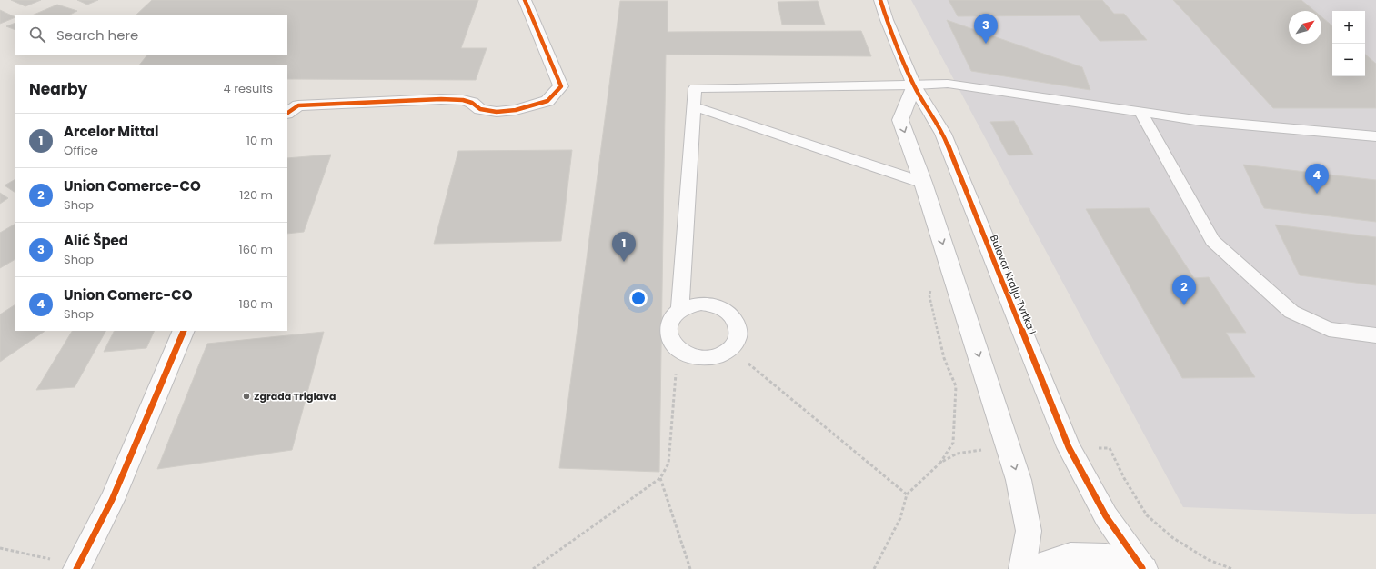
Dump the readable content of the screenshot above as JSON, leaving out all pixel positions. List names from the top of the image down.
{
  "streets": {
    "street": ["Bulevar Kralja Tvrtka I"]
  },
  "places": ["Zgrada Triglava"],
  "north": "top right",
  "page": {
    "map_buttons": ["+", "−"],
    "pins": [
      "3",
      "4",
      "1",
      "2"
    ],
    "search": "Search here",
    "heading": ["Nearby", "4 results"],
    "list": [
      {
        "mark": "1",
        "name": "Arcelor Mittal",
        "note": "Office",
        "value": "10 m"
      },
      {
        "mark": "2",
        "name": "Union Comerce-CO",
        "note": "Shop",
        "value": "120 m"
      },
      {
        "mark": "3",
        "name": "Alić Šped",
        "note": "Shop",
        "value": "160 m"
      },
      {
        "mark": "4",
        "name": "Union Comerc-CO",
        "note": "Shop",
        "value": "180 m"
      }
    ]
  }
}
